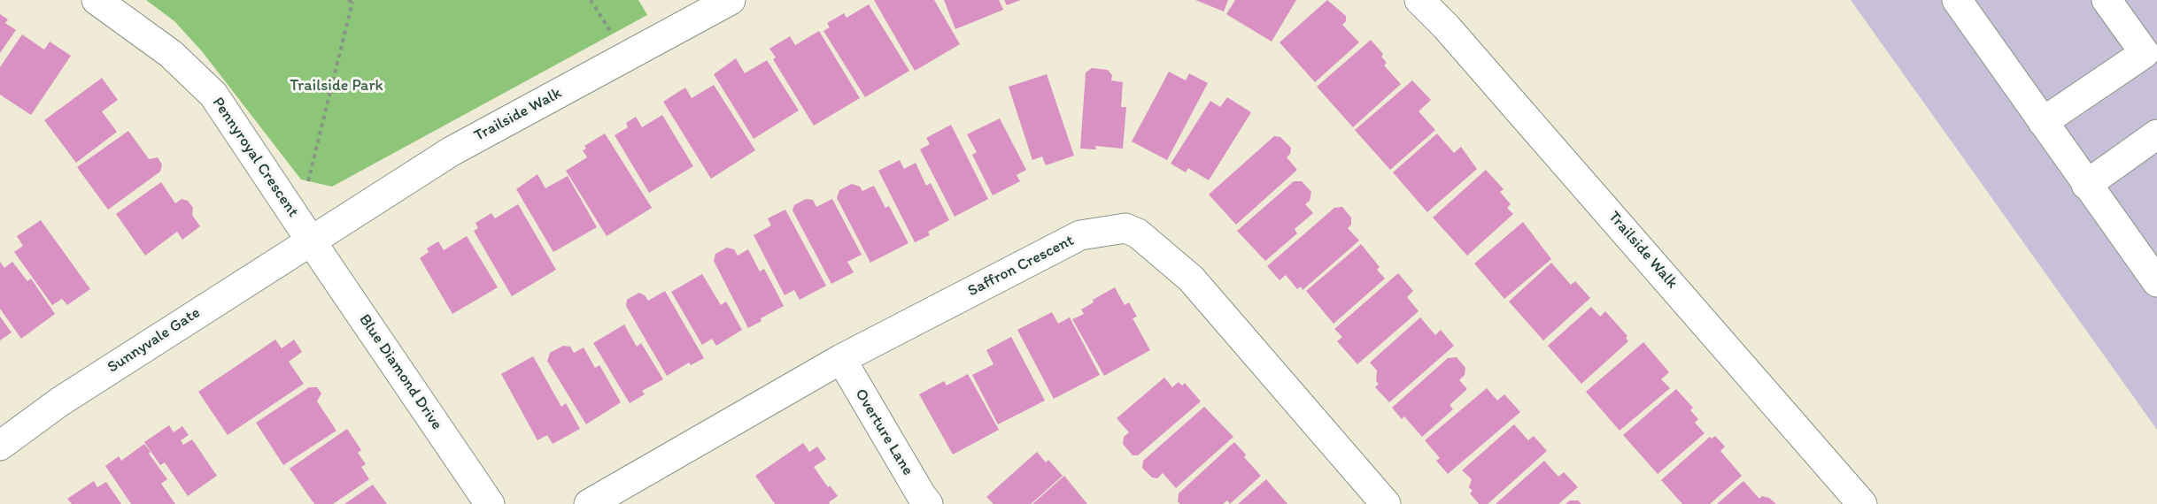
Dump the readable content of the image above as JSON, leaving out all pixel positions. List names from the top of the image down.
{
  "streets": {
    "street": [
      "Trailside Walk",
      "Pennyroyal Crescent",
      "Saffron Crescent",
      "Sunnyvale Gate",
      "Blue Diamond Drive",
      "Overture Lane"
    ]
  },
  "crossings": [
    ["Trailside Walk", "Pennyroyal Crescent"],
    ["Trailside Walk", "Sunnyvale Gate"],
    ["Trailside Walk", "Blue Diamond Drive"],
    ["Pennyroyal Crescent", "Sunnyvale Gate"],
    ["Pennyroyal Crescent", "Blue Diamond Drive"],
    ["Saffron Crescent", "Overture Lane"],
    ["Sunnyvale Gate", "Blue Diamond Drive"]
  ],
  "parks": ["Trailside Park"]
}
